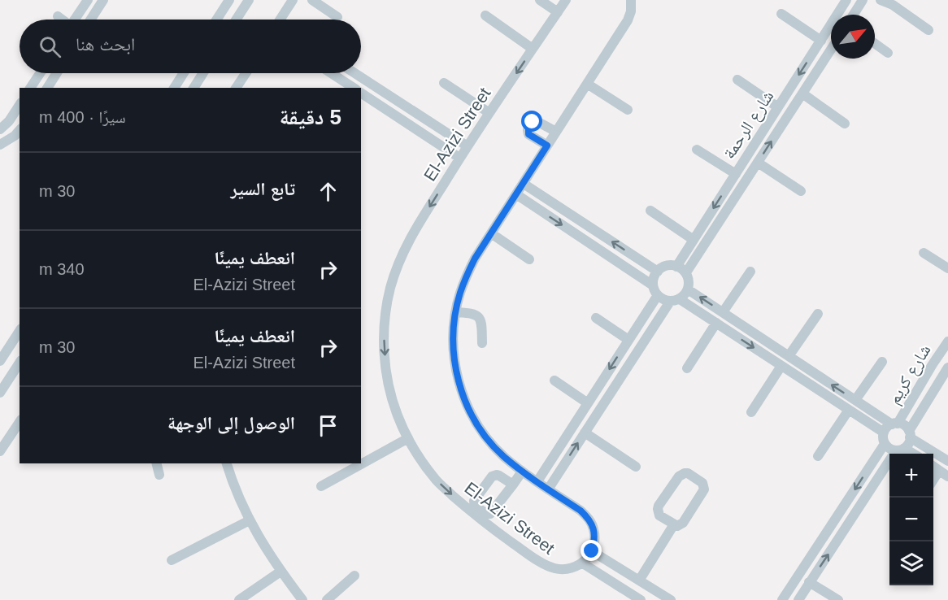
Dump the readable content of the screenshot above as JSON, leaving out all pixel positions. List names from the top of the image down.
{
  "streets": {
    "street": ["شارع الرحمة", "El-Azizi Street", "شارع كريم"]
  },
  "north": "top right",
  "page": {
    "search": "ابحث هنا",
    "heading": ["5 دقيقة", "سيرًا · 400 m"],
    "list": [
      ["تابع السير", "30 m"],
      ["انعطف يمينًا", "El-Azizi Street", "340 m"],
      ["انعطف يمينًا", "El-Azizi Street", "30 m"],
      "الوصول إلى الوجهة"
    ],
    "map_buttons": ["+", "−"]
  }
}
